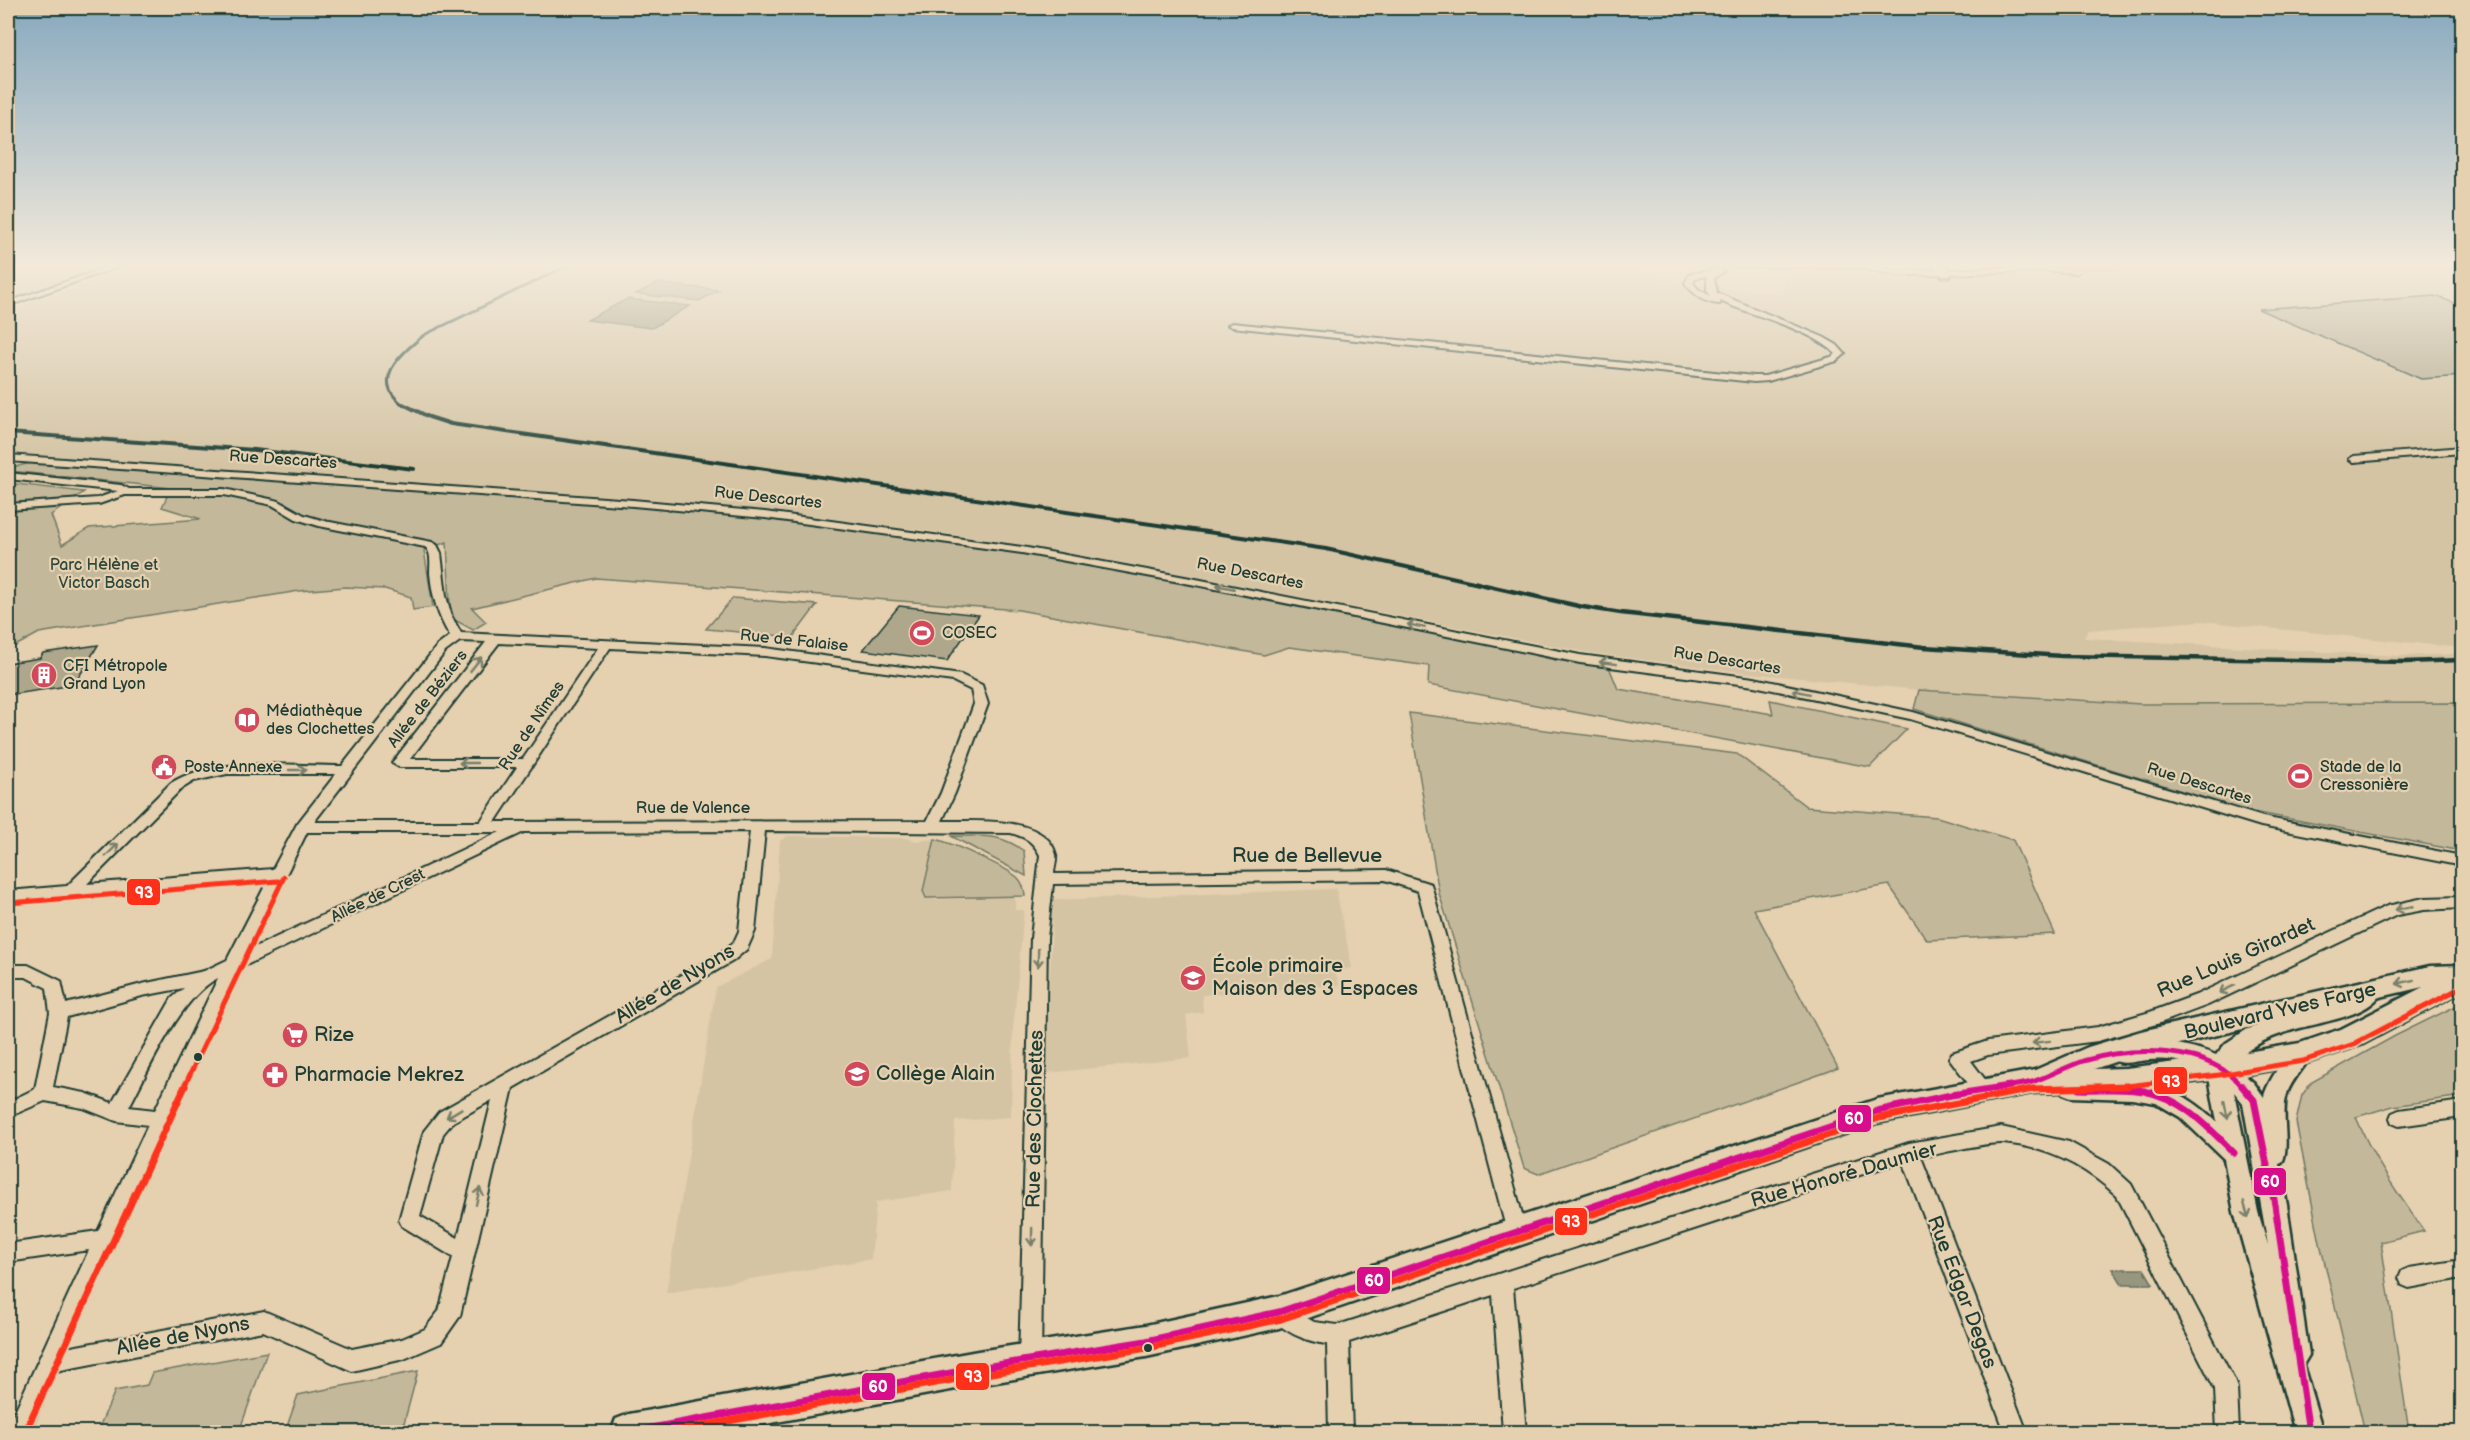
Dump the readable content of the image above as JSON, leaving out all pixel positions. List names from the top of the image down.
{
  "streets": {
    "main road": ["Boulevard Yves Farge"],
    "street": [
      "Rue Descartes",
      "Rue de Falaise",
      "Allée de Béziers",
      "Rue de Nîmes",
      "Rue de Valence",
      "Rue de Bellevue",
      "Allée de Crest",
      "Rue Louis Girardet",
      "Allée de Nyons",
      "Rue des Clochettes",
      "Rue Honoré Daumier",
      "Rue Edgar Degas"
    ]
  },
  "crossings": [
    ["Rue de Falaise", "Allée de Béziers"],
    ["Rue de Falaise", "Rue de Nîmes"],
    ["Rue de Falaise", "Rue de Valence"],
    ["Allée de Béziers", "Rue de Nîmes"],
    ["Rue de Nîmes", "Rue de Valence"],
    ["Rue de Valence", "Rue de Bellevue"],
    ["Rue de Valence", "Allée de Crest"],
    ["Rue de Valence", "Allée de Nyons"],
    ["Rue de Valence", "Rue des Clochettes"],
    ["Rue de Bellevue", "Boulevard Yves Farge"],
    ["Rue de Bellevue", "Rue des Clochettes"],
    ["Rue Louis Girardet", "Boulevard Yves Farge"],
    ["Boulevard Yves Farge", "Rue des Clochettes"],
    ["Boulevard Yves Farge", "Rue Honoré Daumier"],
    ["Rue Honoré Daumier", "Rue Edgar Degas"]
  ],
  "one_way": ["Rue Descartes", "Rue des Clochettes"],
  "parks": ["Parc Hélène et Victor Basch"],
  "places": {
    "sports": ["COSEC", "Stade de la Cressonière"],
    "building": ["CFI Métropole Grand Lyon"],
    "library": ["Médiathèque des Clochettes"],
    "public building": ["Poste Annexe"],
    "school or university": ["École primaire Maison des 3 Espaces", "Collège Alain"],
    "supermarket": ["Rize"],
    "pharmacy": ["Pharmacie Mekrez"]
  },
  "lines": ["transit line 93", "transit line 60"]
}
